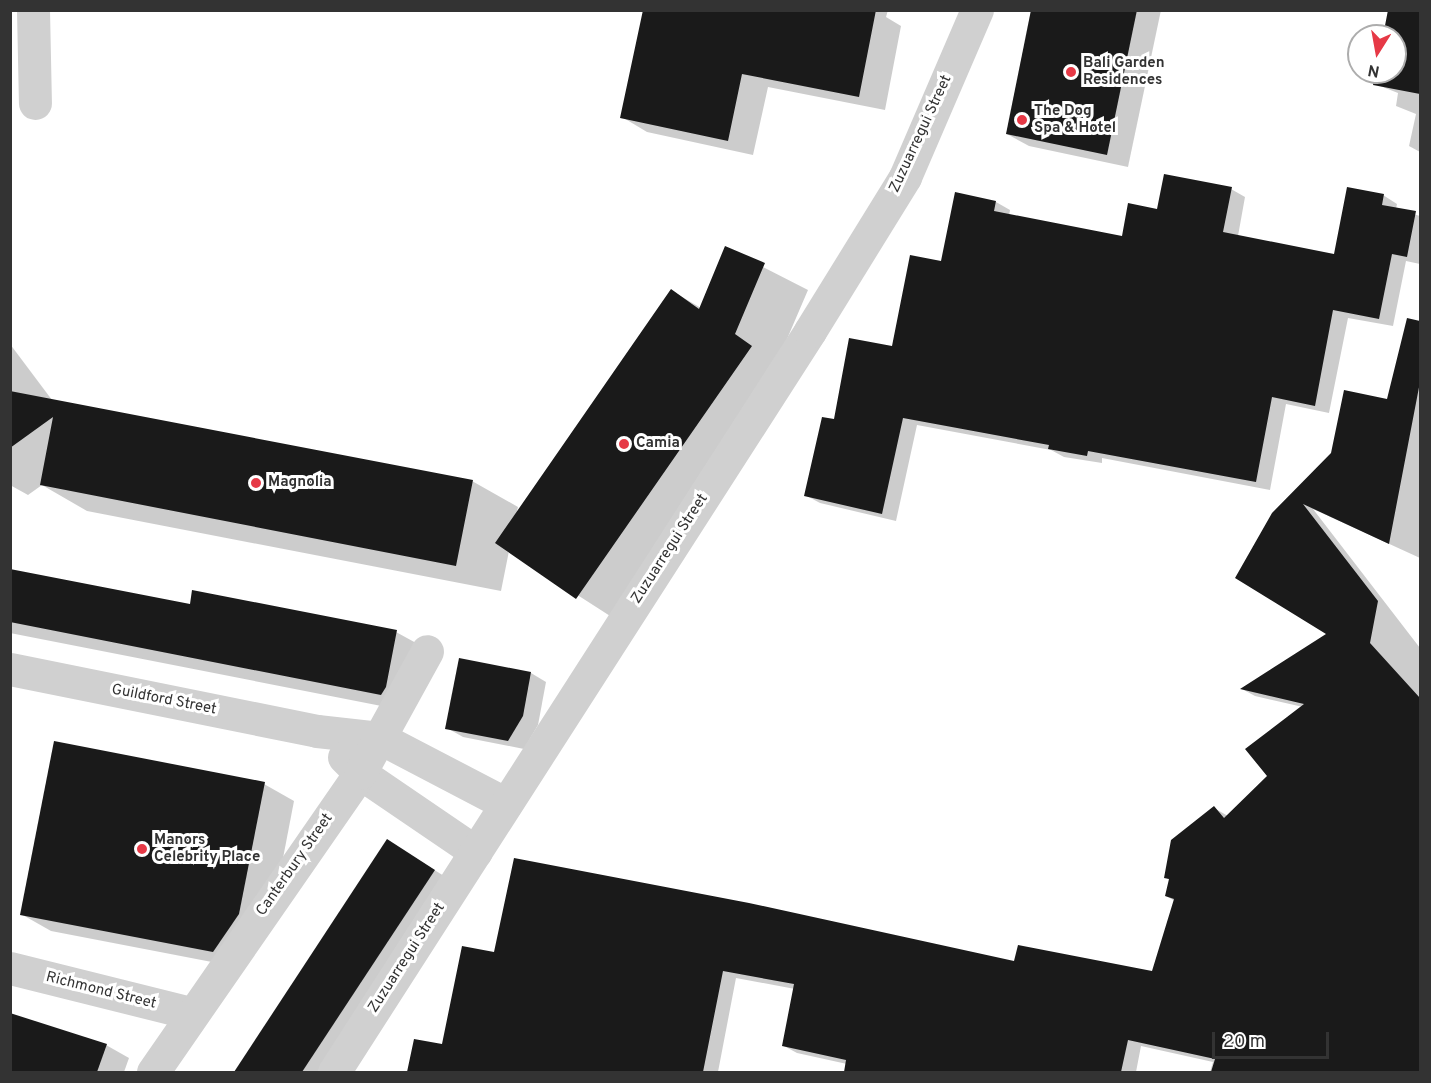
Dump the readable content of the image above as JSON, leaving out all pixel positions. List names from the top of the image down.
{
  "streets": {
    "street": [
      "Zuzuarregui Street",
      "Guildford Street",
      "Canterbury Street",
      "Richmond Street"
    ]
  },
  "crossings": [
    ["Zuzuarregui Street", "Guildford Street"],
    ["Guildford Street", "Canterbury Street"],
    ["Canterbury Street", "Richmond Street"]
  ],
  "places": [
    "Bali Garden Residences",
    "The Dog Spa & Hotel",
    "Camia",
    "Magnolia",
    "Manors Celebrity Place"
  ],
  "scale_bar": "20 m",
  "north": "bottom"
}
